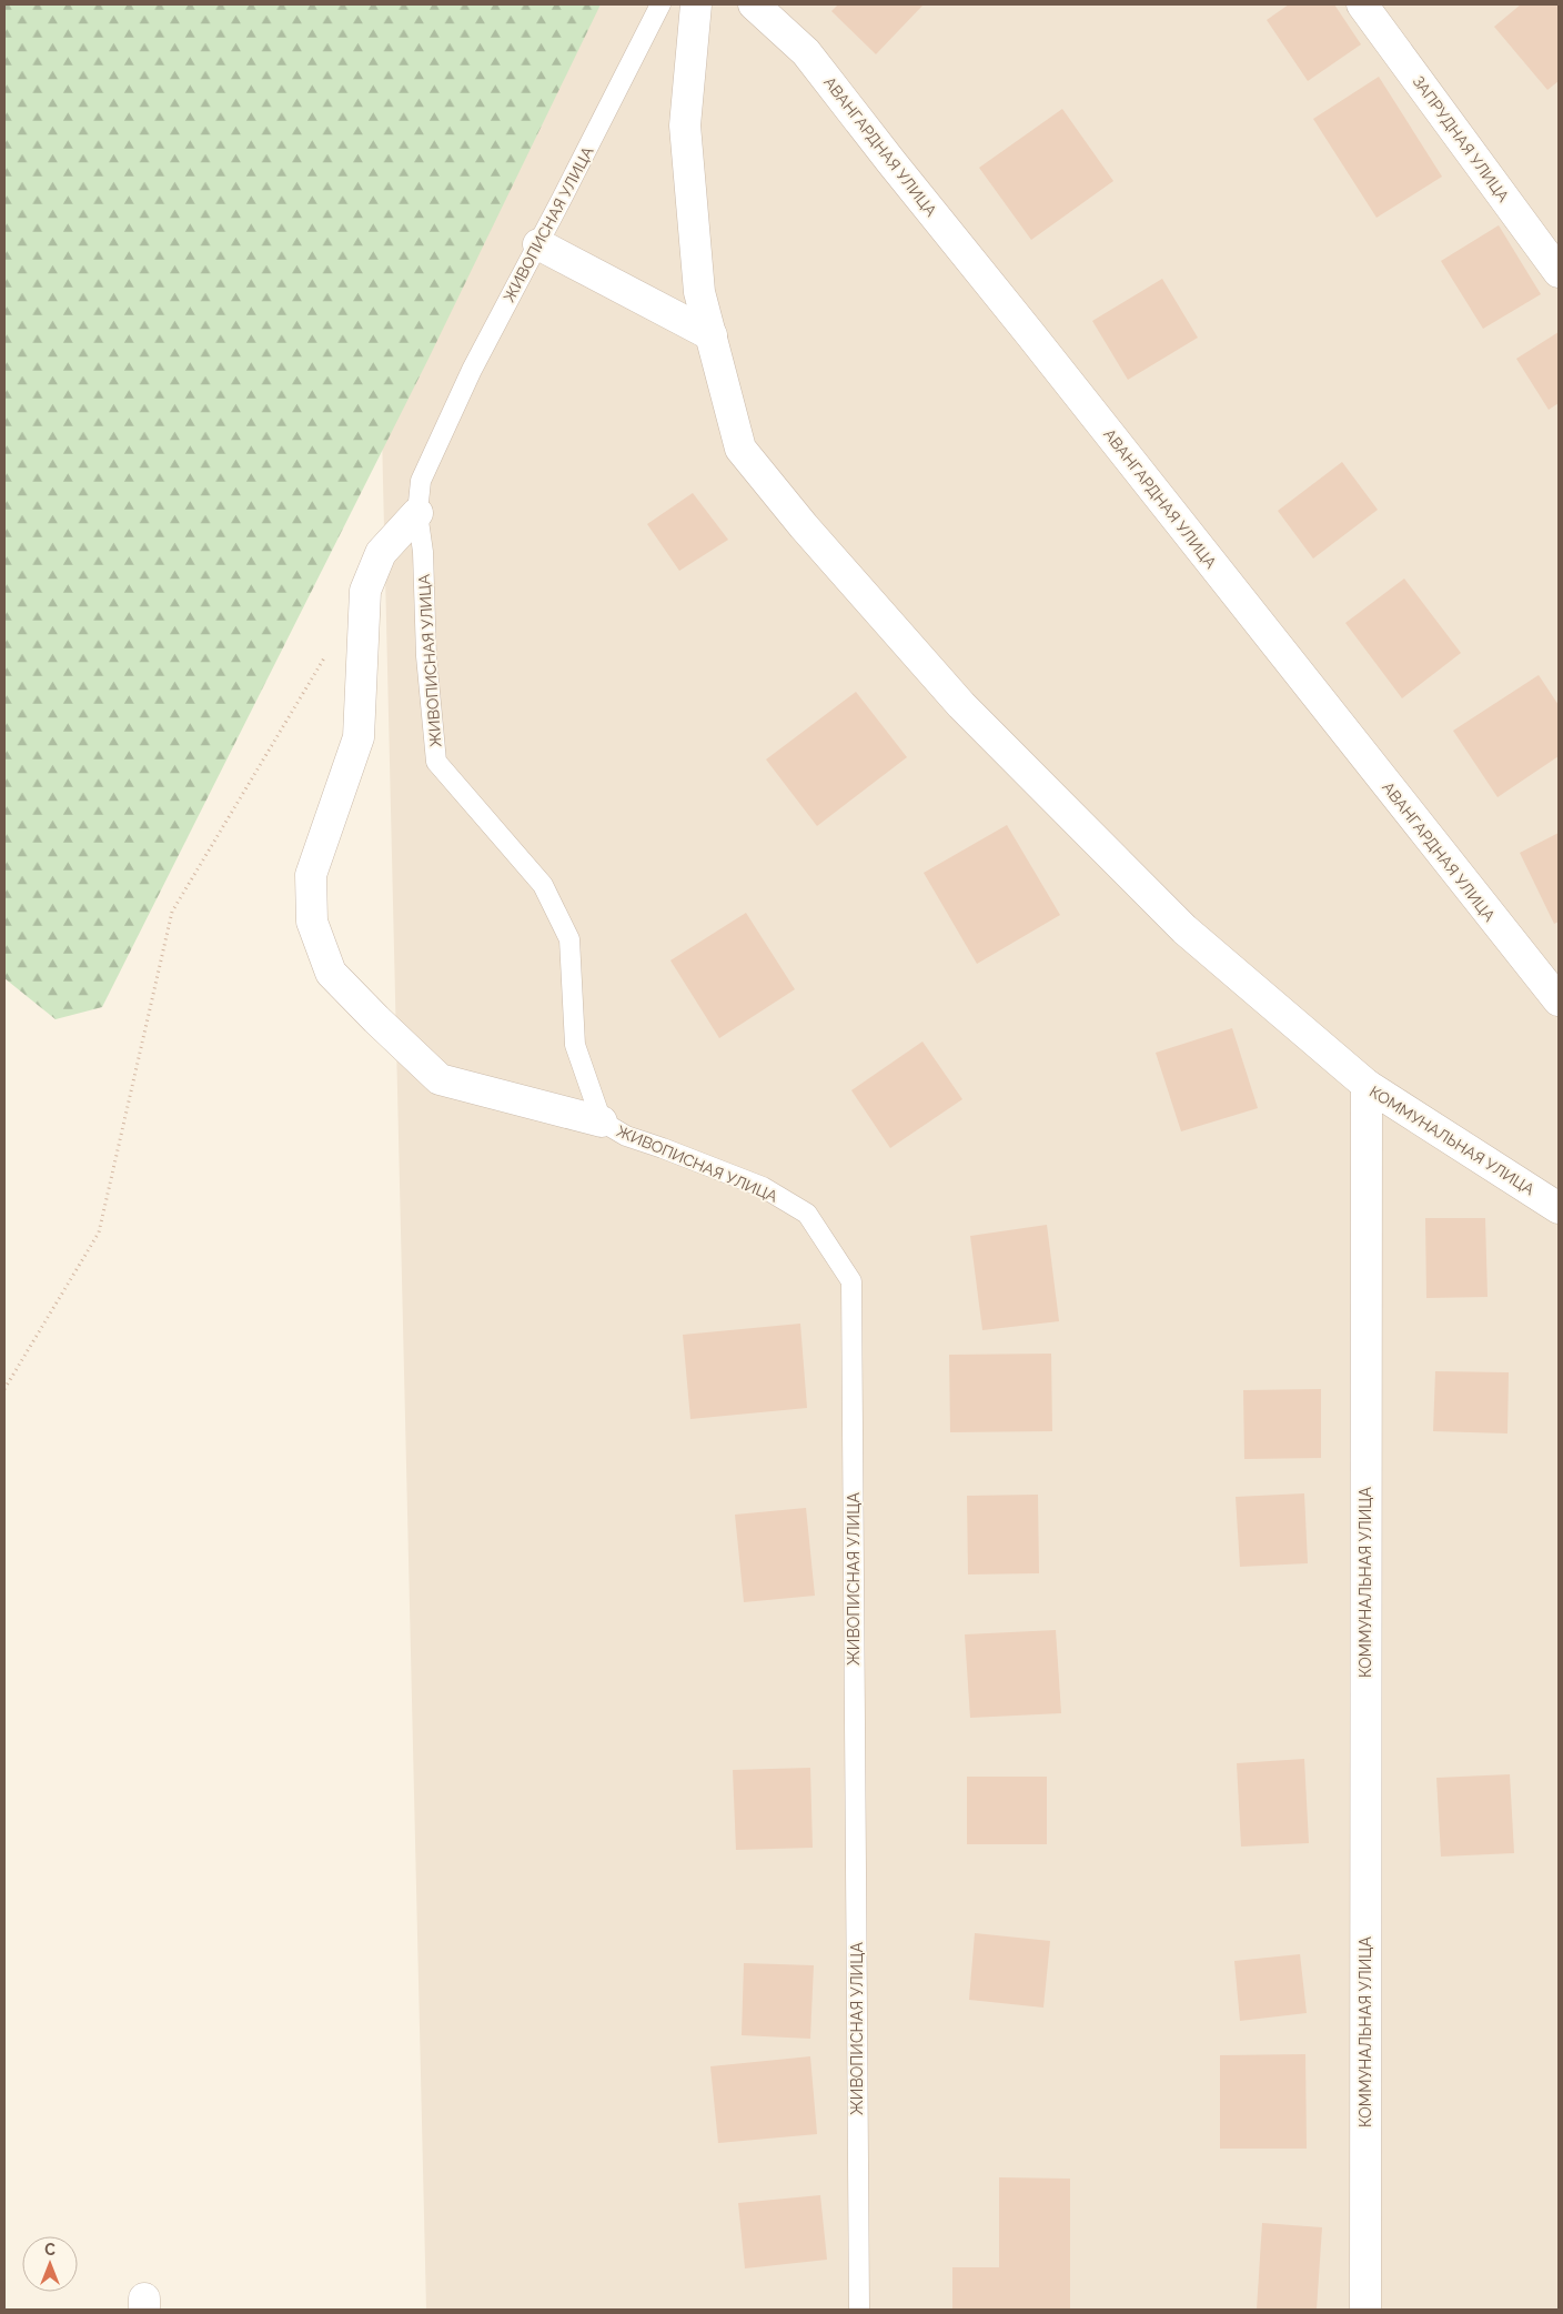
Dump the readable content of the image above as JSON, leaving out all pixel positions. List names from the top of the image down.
{
  "streets": {
    "street": ["ЗАПРУДНАЯ УЛИЦА", "АВАНГАРДНАЯ УЛИЦА", "КОММУНАЛЬНАЯ УЛИЦА"],
    "lane": ["ЖИВОПИСНАЯ УЛИЦА"]
  },
  "north": "top"
}
